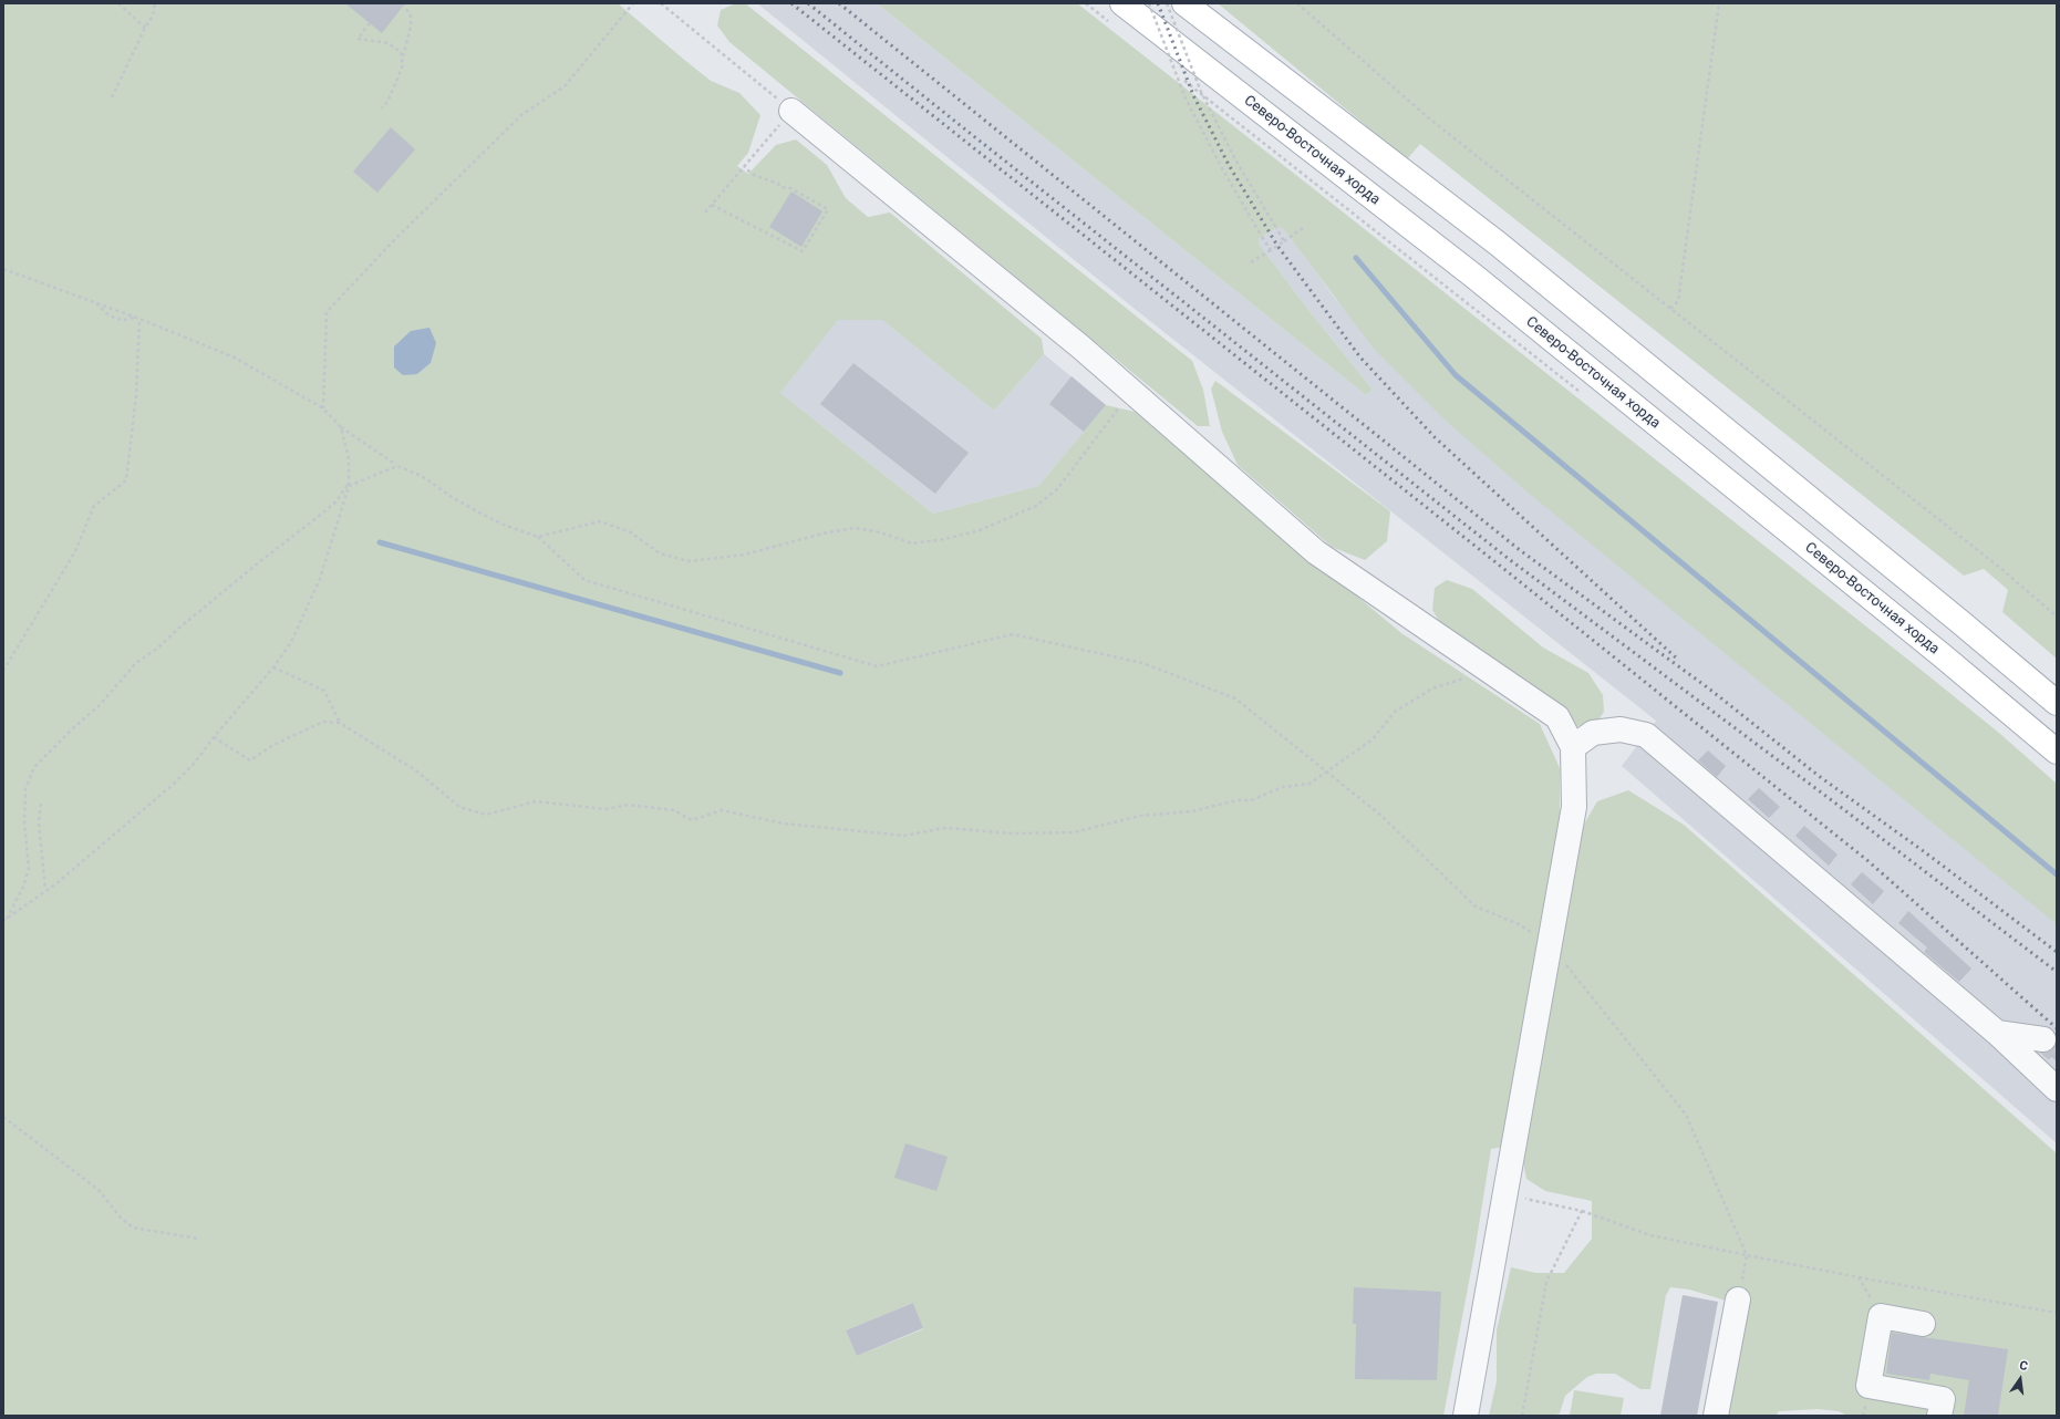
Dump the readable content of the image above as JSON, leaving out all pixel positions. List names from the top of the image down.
{
  "streets": {
    "main road": ["Северо-Восточная хорда"]
  },
  "north": "top"
}
